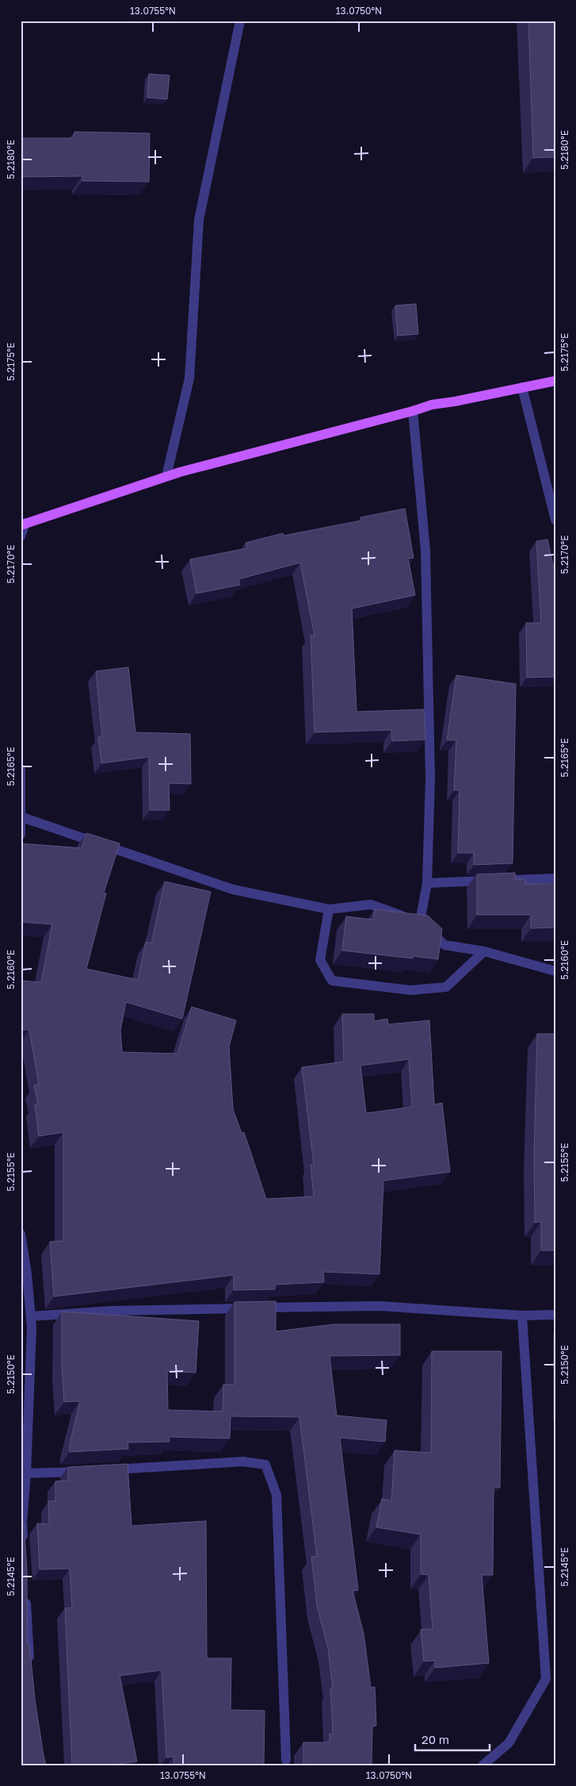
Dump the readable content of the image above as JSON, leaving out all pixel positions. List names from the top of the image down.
{
  "scale_bar": "20 m",
  "coordinates": [
    "13.0755°N",
    "13.0750°N",
    "5.2180°E",
    "5.2175°E",
    "5.2170°E",
    "5.2165°E",
    "5.2160°E",
    "5.2155°E",
    "5.2150°E",
    "5.2145°E"
  ]
}
